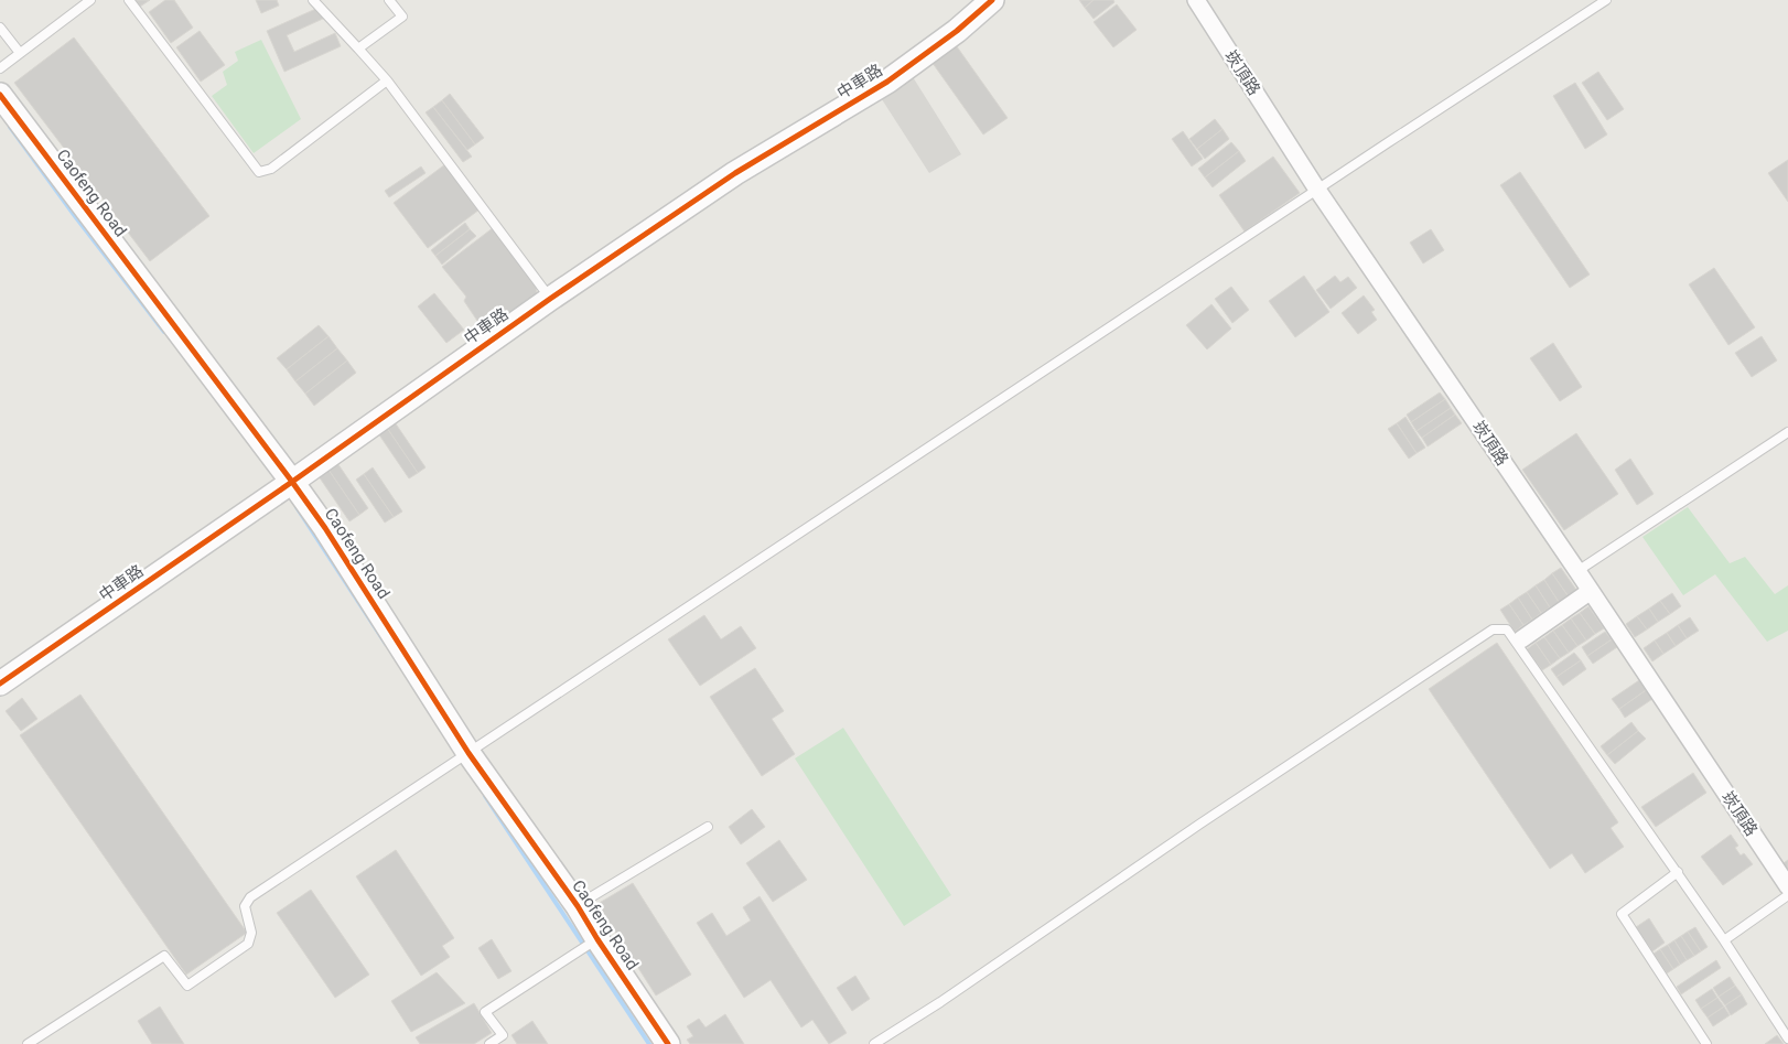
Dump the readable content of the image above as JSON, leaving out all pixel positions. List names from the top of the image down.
{
  "streets": {
    "street": ["崁頂路", "中車路", "Caofeng Road"]
  },
  "crossings": [
    ["中車路", "Caofeng Road"]
  ]
}
